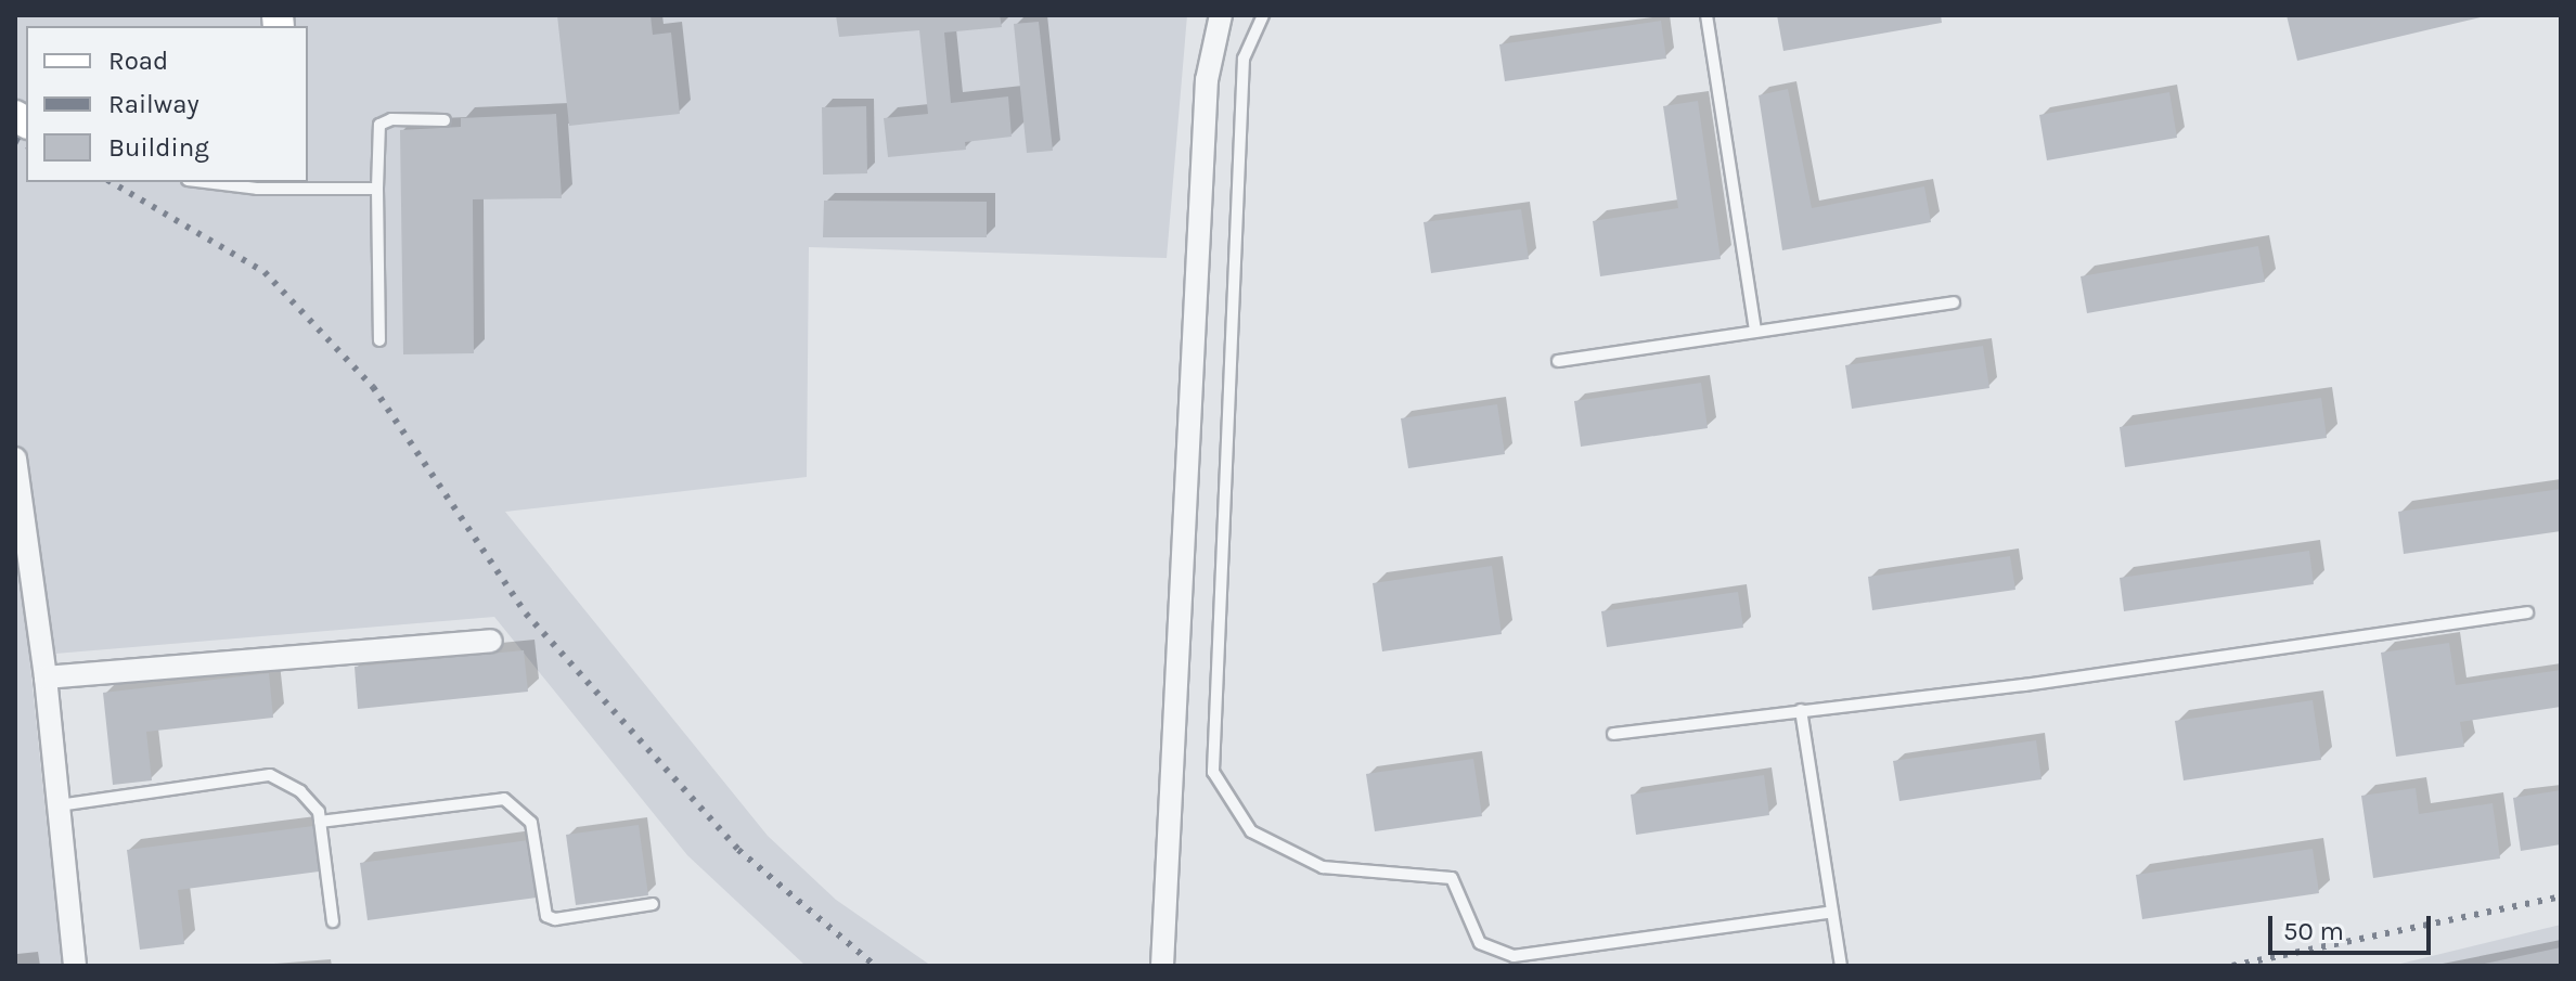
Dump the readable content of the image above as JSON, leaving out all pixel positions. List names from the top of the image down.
{
  "legend": ["Road", "Railway", "Building"],
  "scale_bar": "50 m"
}
